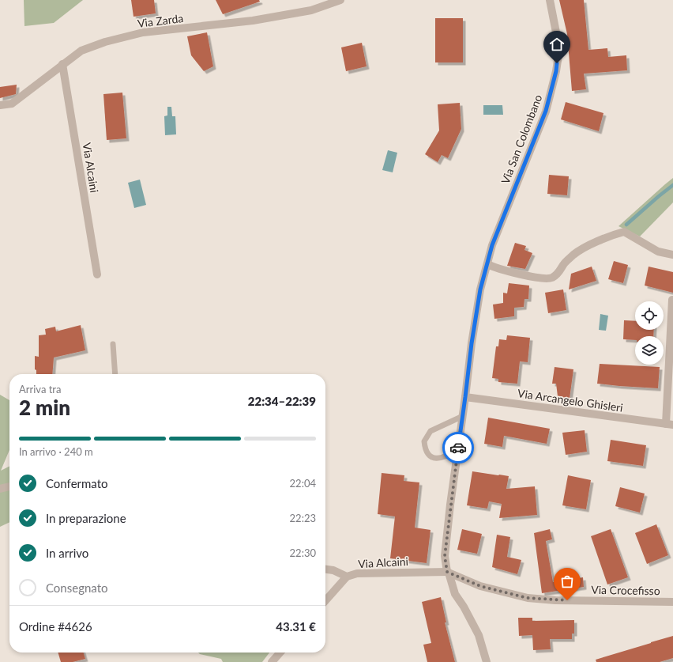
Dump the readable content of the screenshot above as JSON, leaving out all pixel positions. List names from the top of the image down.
{
  "streets": {
    "street": [
      "Via Zarda",
      "Via San Colombano",
      "Via Alcaini",
      "Via Arcangelo Ghisleri",
      "Via Crocefisso"
    ]
  },
  "crossings": [
    ["Via Zarda", "Via Alcaini"],
    ["Via San Colombano", "Via Alcaini"],
    ["Via San Colombano", "Via Arcangelo Ghisleri"],
    ["Via San Colombano", "Via Crocefisso"],
    ["Via Alcaini", "Via Crocefisso"]
  ],
  "page": {
    "heading": ["2 min", "Arriva tra", "22:34–22:39"],
    "panel": ["Ordine #4626", "43.31 €"],
    "bar": "In arrivo · 240 m",
    "list": [
      ["Confermato", "22:04"],
      ["In preparazione", "22:23"],
      ["In arrivo", "22:30"],
      "Consegnato"
    ]
  }
}
